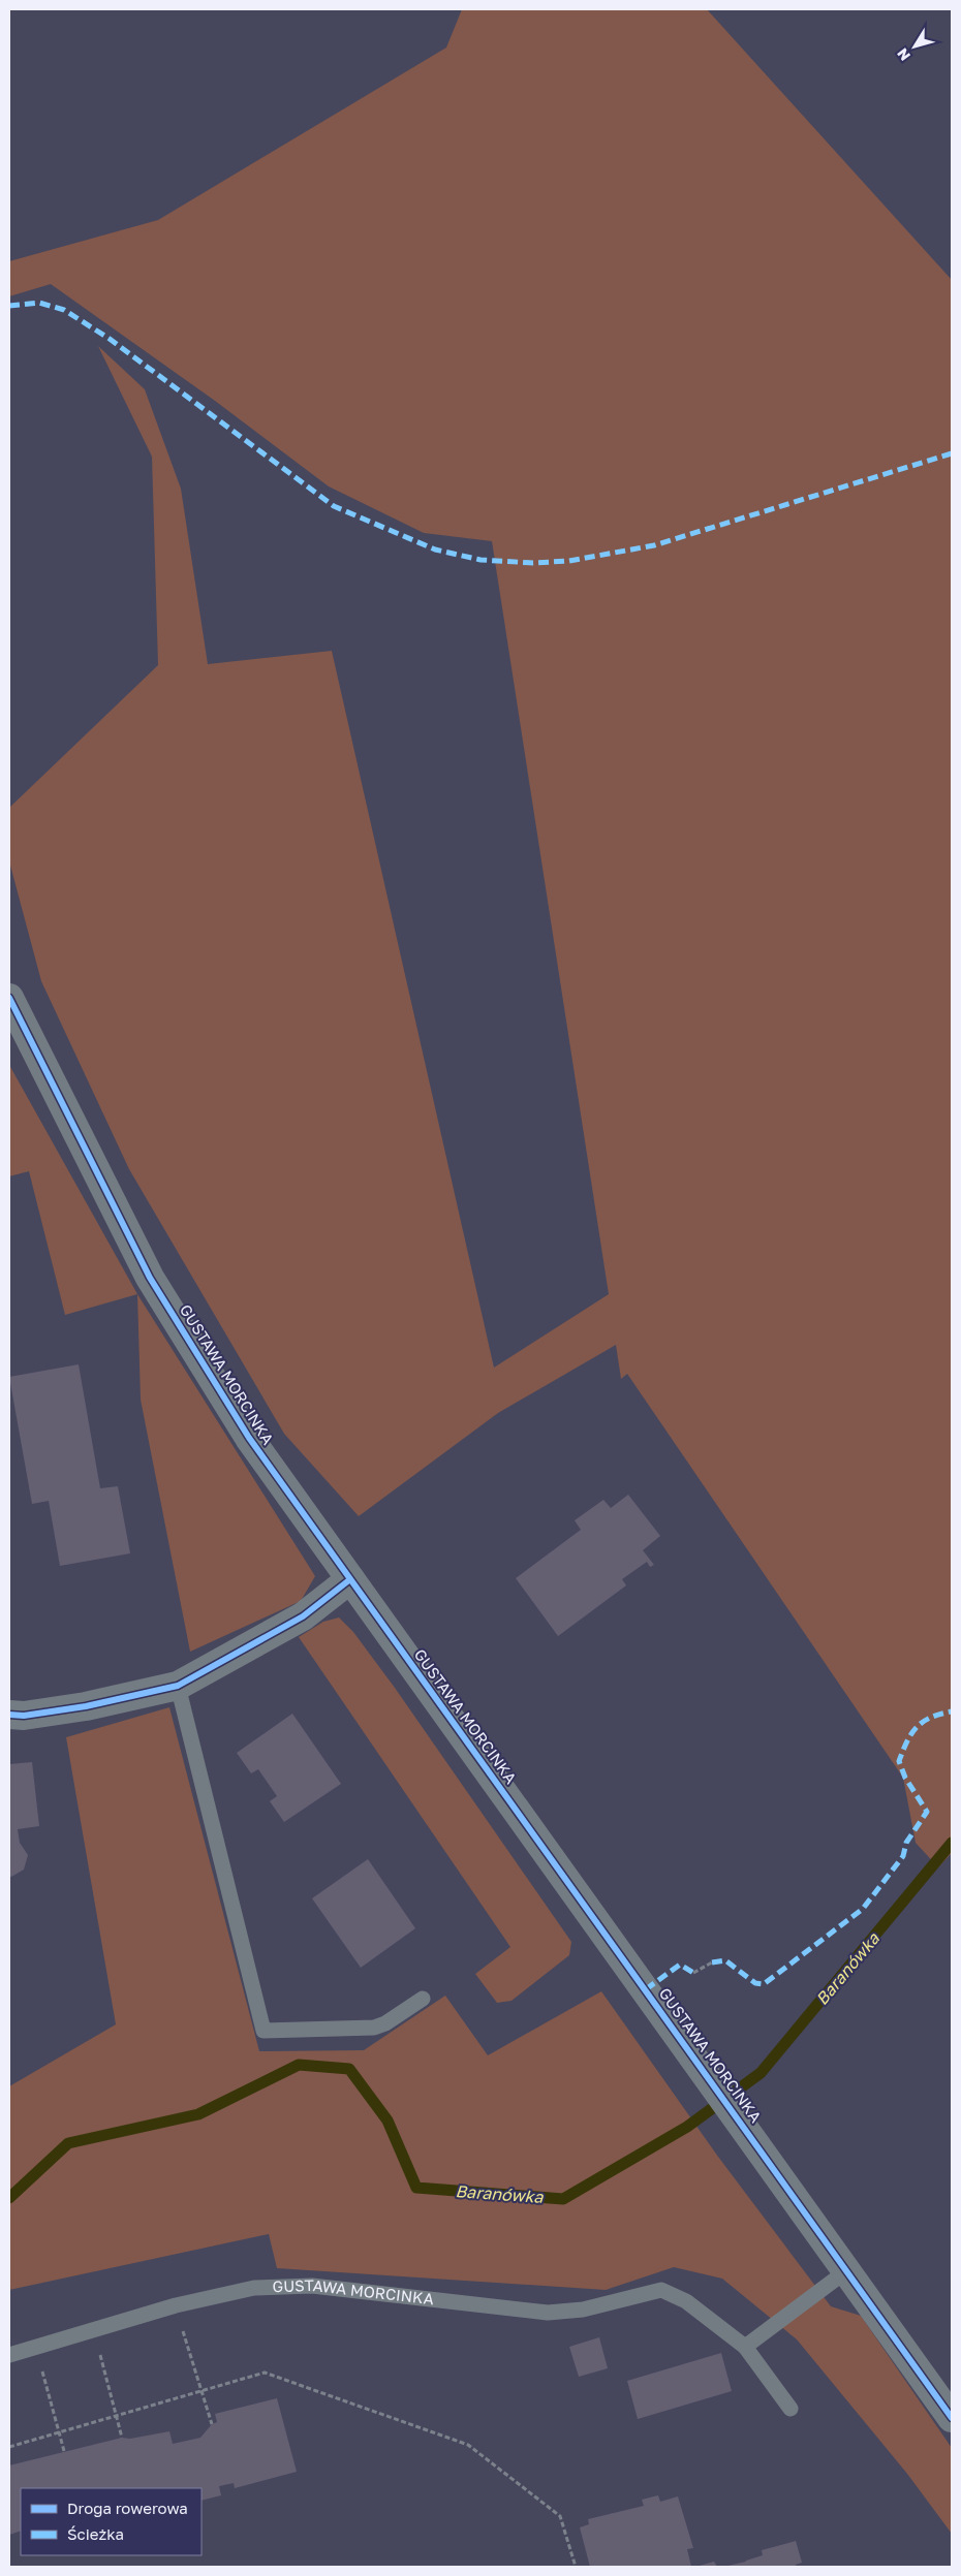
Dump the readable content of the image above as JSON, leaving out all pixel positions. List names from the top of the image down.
{
  "streets": {
    "street": ["GUSTAWA MORCINKA"]
  },
  "water": ["Baranówka"],
  "legend": ["Droga rowerowa", "Ścieżka"],
  "north": "bottom left"
}
